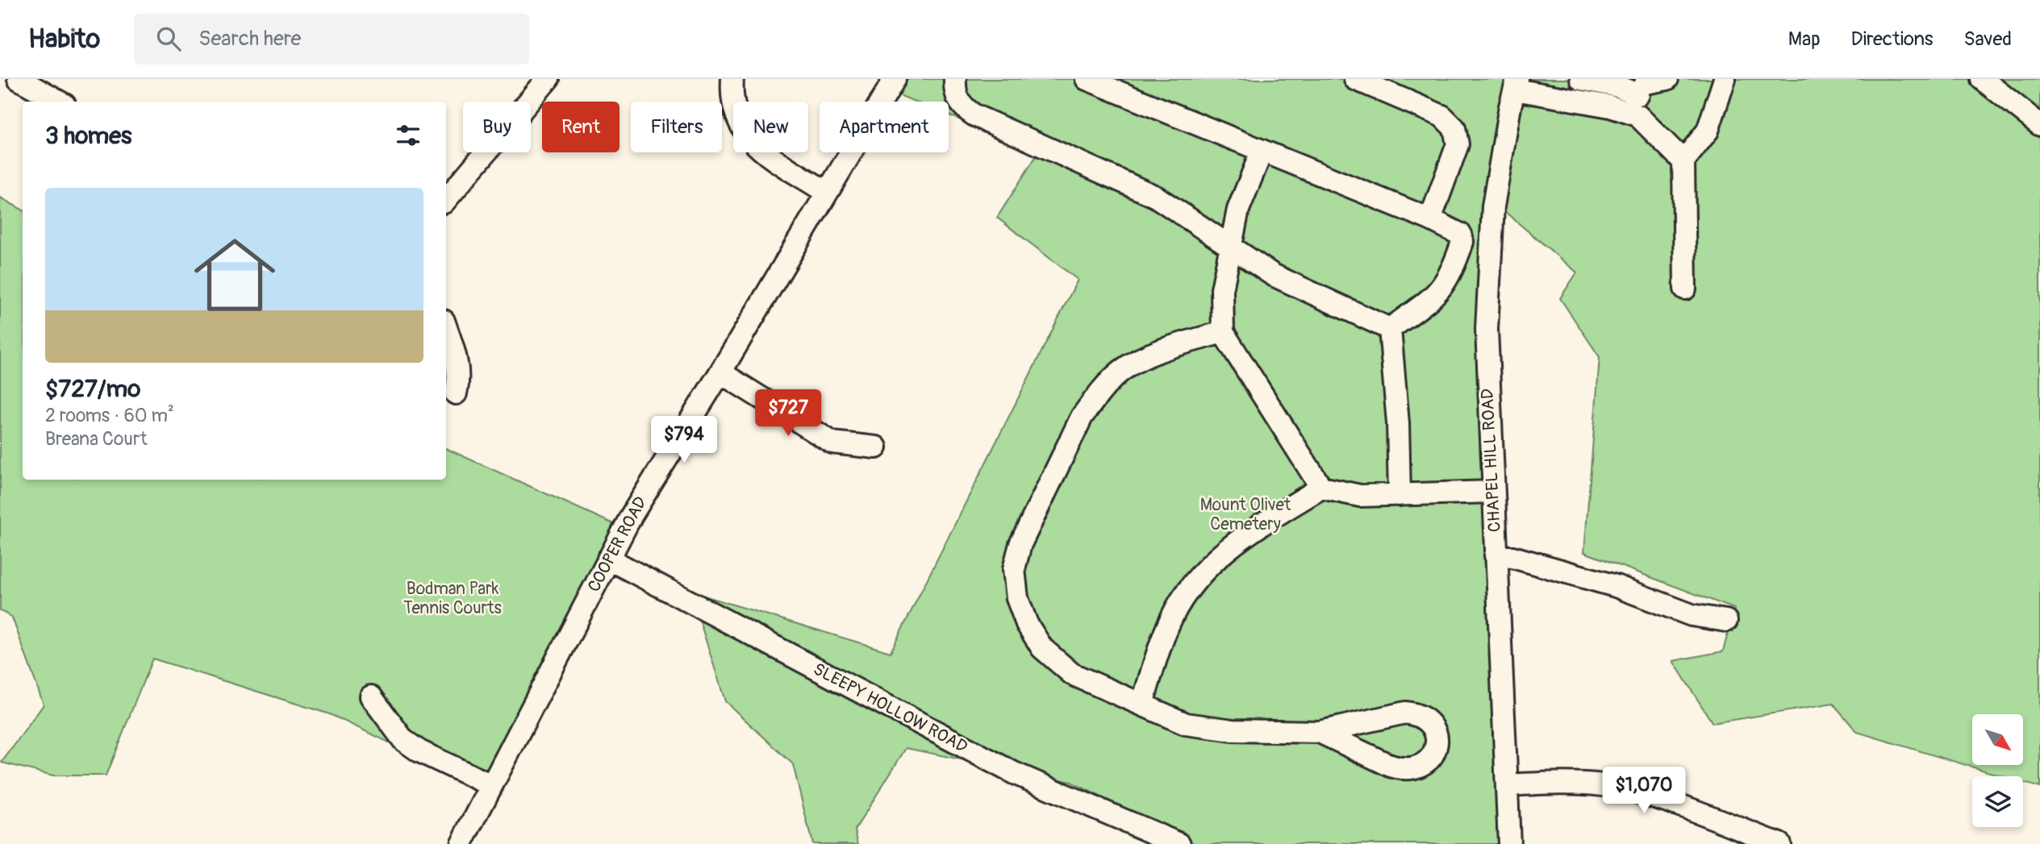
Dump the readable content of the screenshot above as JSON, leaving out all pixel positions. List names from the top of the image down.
{
  "streets": {
    "street": ["CHAPEL HILL ROAD", "COOPER ROAD", "SLEEPY HOLLOW ROAD"]
  },
  "crossings": [
    ["COOPER ROAD", "SLEEPY HOLLOW ROAD"]
  ],
  "parks": ["Mount Olivet Cemetery", "Bodman Park Tennis Courts"],
  "north": "bottom right",
  "page": {
    "header": "Habito",
    "search": "Search here",
    "nav": ["Map", "Directions", "Saved"],
    "chip": [
      "Buy",
      "Rent",
      "Filters",
      "New",
      "Apartment"
    ],
    "heading": "3 homes",
    "list": [
      {
        "name": "$727/mo",
        "note": "2 rooms · 60 m² · Breana Court"
      }
    ],
    "price": ["$727", "$794", "$1,070"]
  }
}
